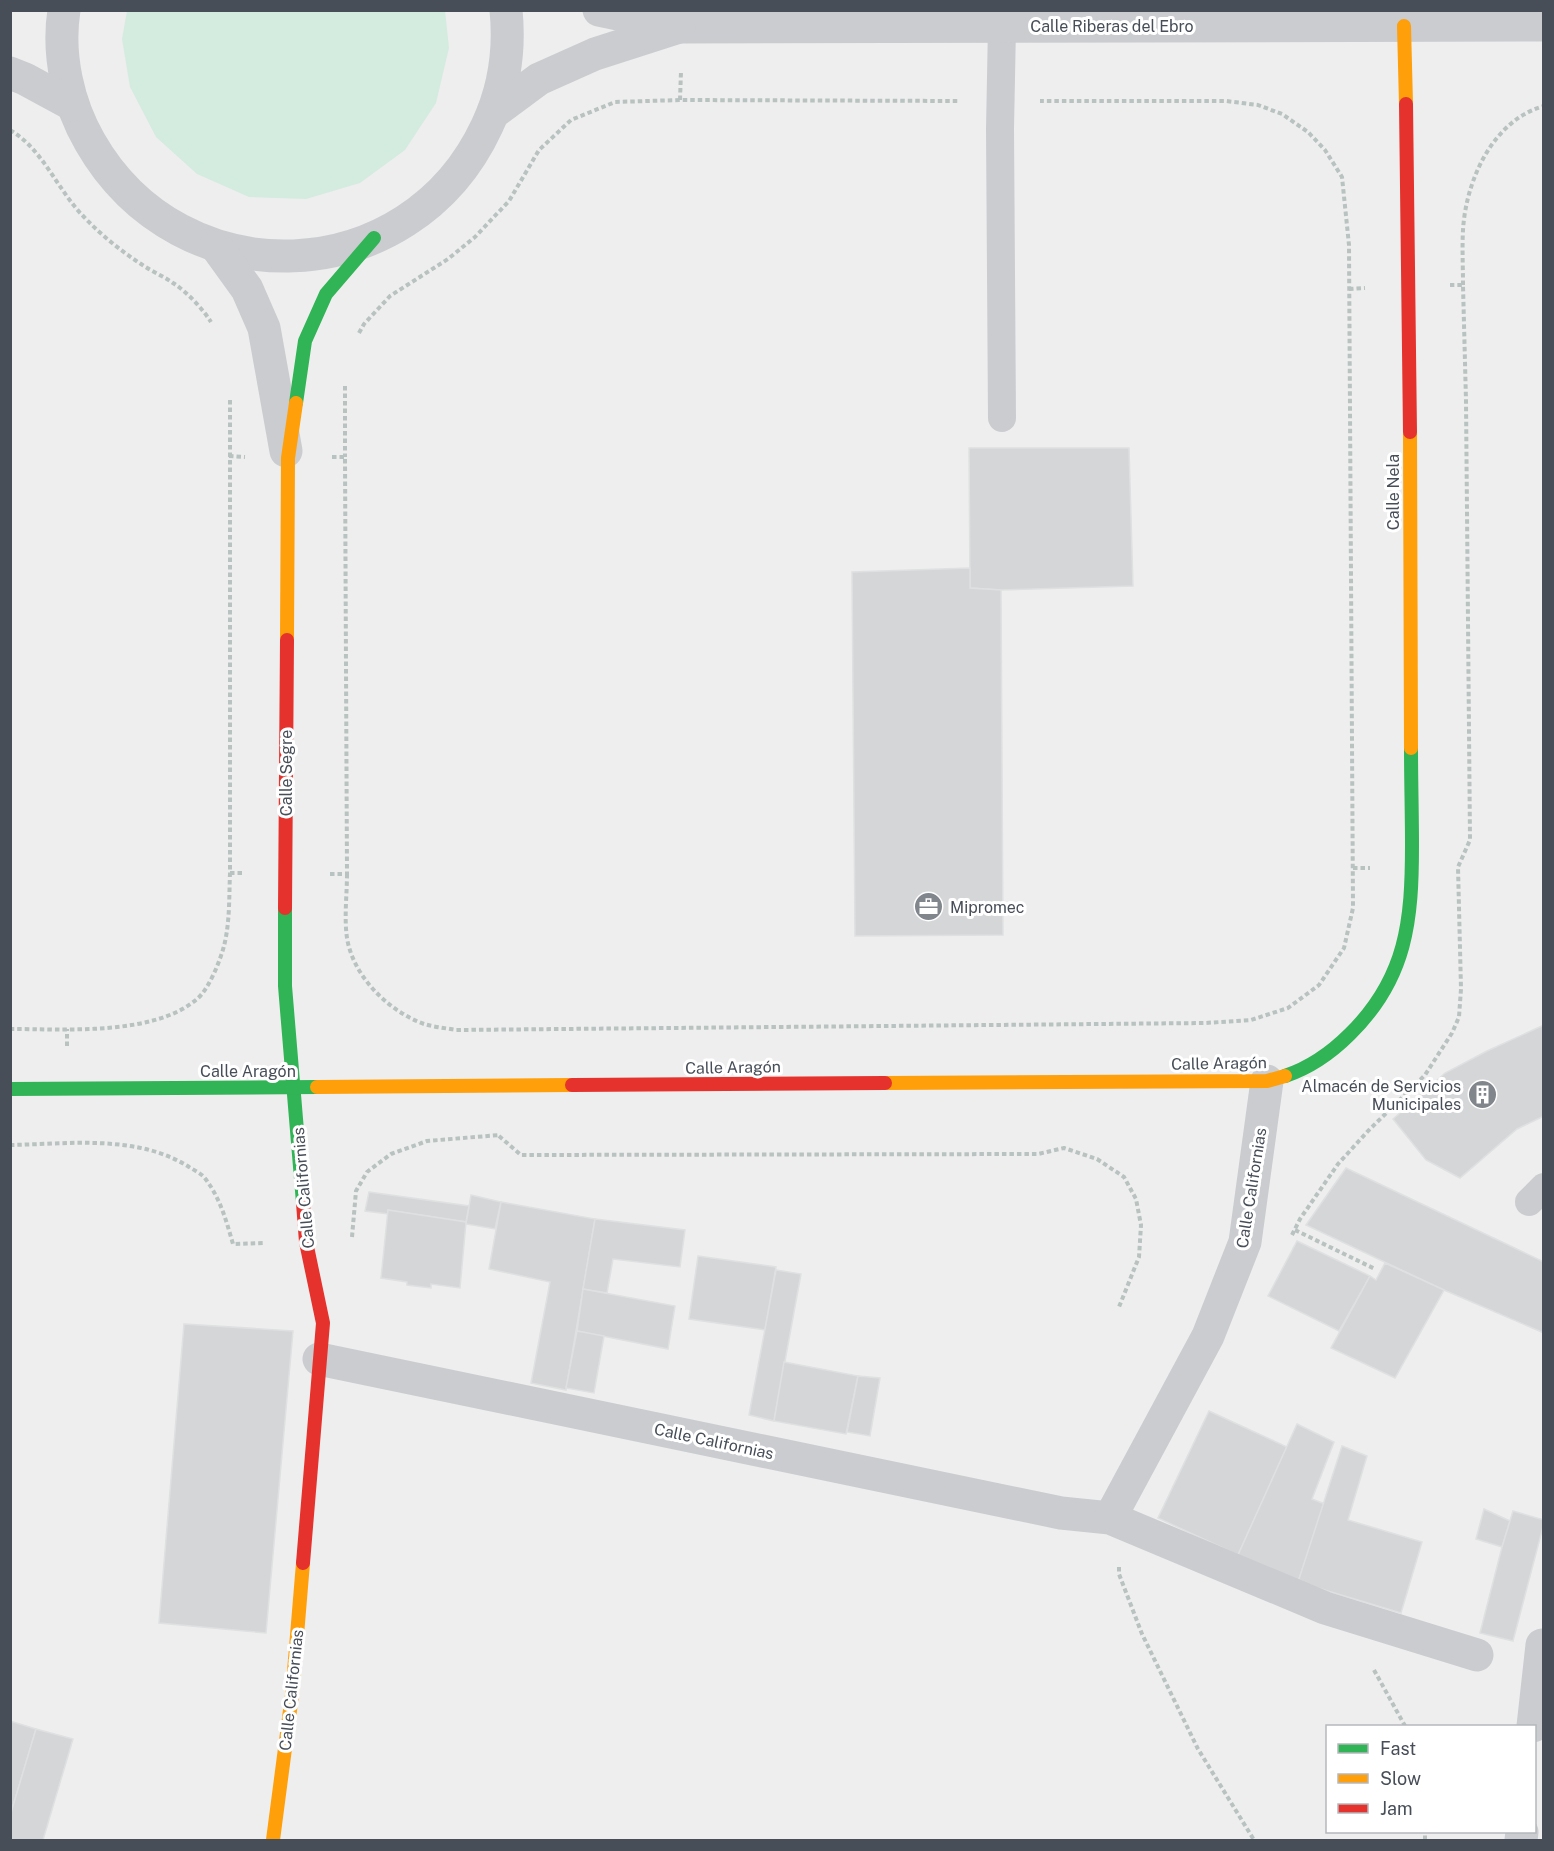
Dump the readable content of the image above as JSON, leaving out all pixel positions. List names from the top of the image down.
{
  "streets": {
    "street": [
      "Calle Riberas del Ebro",
      "Calle Nela",
      "Calle Segre",
      "Calle Aragón",
      "Calle Californias"
    ]
  },
  "crossings": [
    ["Calle Riberas del Ebro", "Calle Nela"],
    ["Calle Nela", "Calle Aragón"],
    ["Calle Segre", "Calle Aragón"],
    ["Calle Segre", "Calle Californias"],
    ["Calle Aragón", "Calle Californias"]
  ],
  "places": {
    "office": ["Mipromec"],
    "building": ["Almacén de Servicios Municipales"]
  },
  "legend": ["Fast", "Slow", "Jam"]
}
